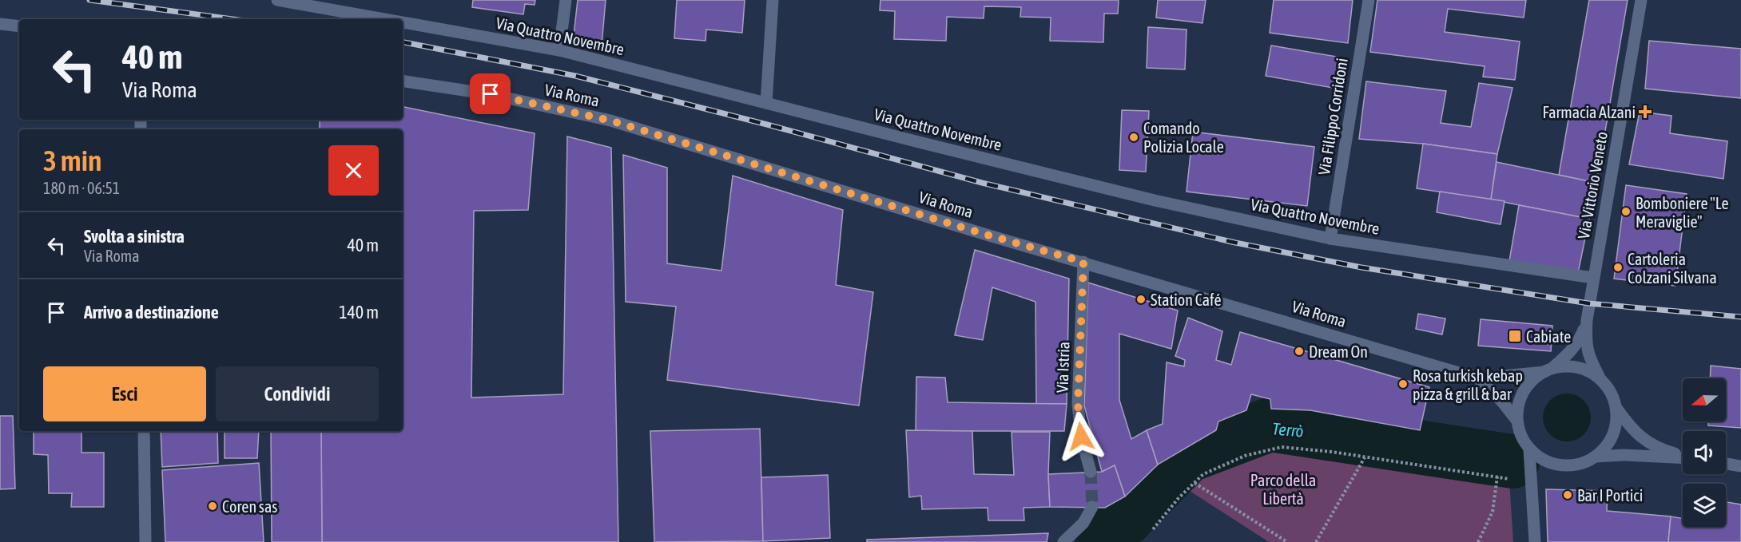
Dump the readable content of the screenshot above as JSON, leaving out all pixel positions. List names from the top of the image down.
{
  "streets": {
    "street": [
      "Via Quattro Novembre",
      "Via Roma",
      "Via Filippo Corridoni",
      "Via Vittorio Veneto",
      "Via Istria"
    ]
  },
  "crossings": [
    ["Via Quattro Novembre", "Via Filippo Corridoni"],
    ["Via Quattro Novembre", "Via Vittorio Veneto"],
    ["Via Roma", "Via Vittorio Veneto"],
    ["Via Roma", "Via Istria"]
  ],
  "water": ["Terrò"],
  "parks": ["Parco della Libertà"],
  "places": {
    "health": ["Farmacia Alzani"],
    "other": [
      "Comando Polizia Locale",
      "Bomboniere \"Le Meraviglie\"",
      "Cartoleria Colzani Silvana",
      "Station Café",
      "Dream On",
      "Rosa turkish kebap pizza & grill & bar",
      "Bar I Portici",
      "Coren sas"
    ],
    "transit": ["Cabiate"]
  },
  "north": "left",
  "page": {
    "turn": ["40 m", "Via Roma"],
    "heading": ["3 min", "180 m · 06:51"],
    "list": [
      {
        "name": "Svolta a sinistra",
        "note": "Via Roma",
        "value": "40 m"
      },
      {
        "name": "Arrivo a destinazione",
        "value": "140 m"
      }
    ],
    "buttons": ["Esci", "Condividi"]
  }
}
